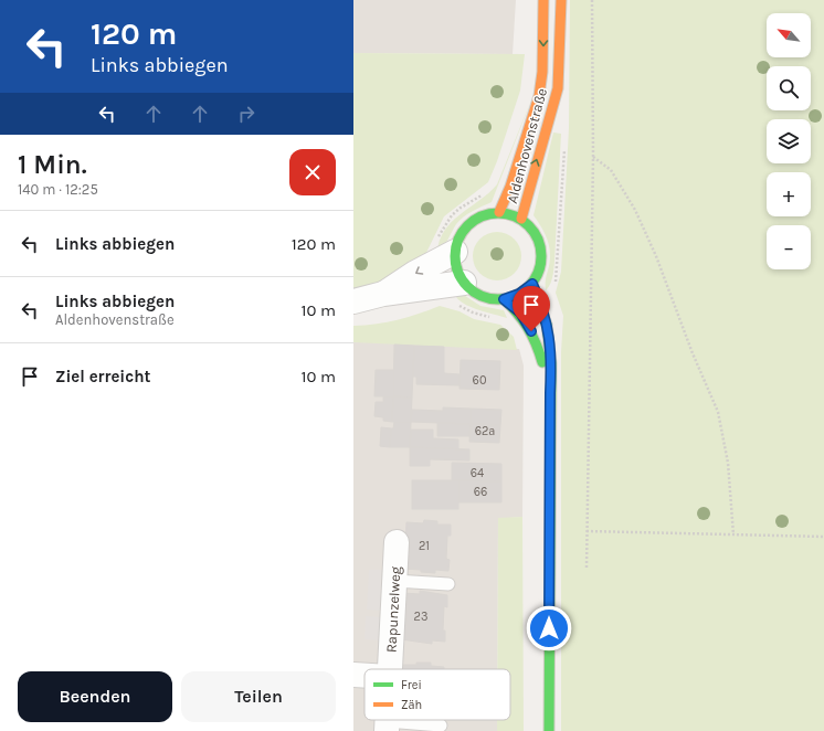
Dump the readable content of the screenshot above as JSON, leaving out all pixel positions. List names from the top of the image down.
{
  "streets": {
    "street": ["Aldenhovenstraße", "Rapunzelweg"]
  },
  "house_numbers": [
    "60",
    "62a",
    "64",
    "66",
    "21",
    "23"
  ],
  "legend": ["Frei", "Zäh"],
  "north": "top left",
  "page": {
    "turn": ["120 m", "Links abbiegen"],
    "map_buttons": ["+", "−"],
    "heading": ["1 Min.", "140 m · 12:25"],
    "list": [
      {
        "name": "Links abbiegen",
        "value": "120 m"
      },
      {
        "name": "Links abbiegen",
        "note": "Aldenhovenstraße",
        "value": "10 m"
      },
      {
        "name": "Ziel erreicht",
        "value": "10 m"
      }
    ],
    "buttons": ["Beenden", "Teilen"]
  }
}
